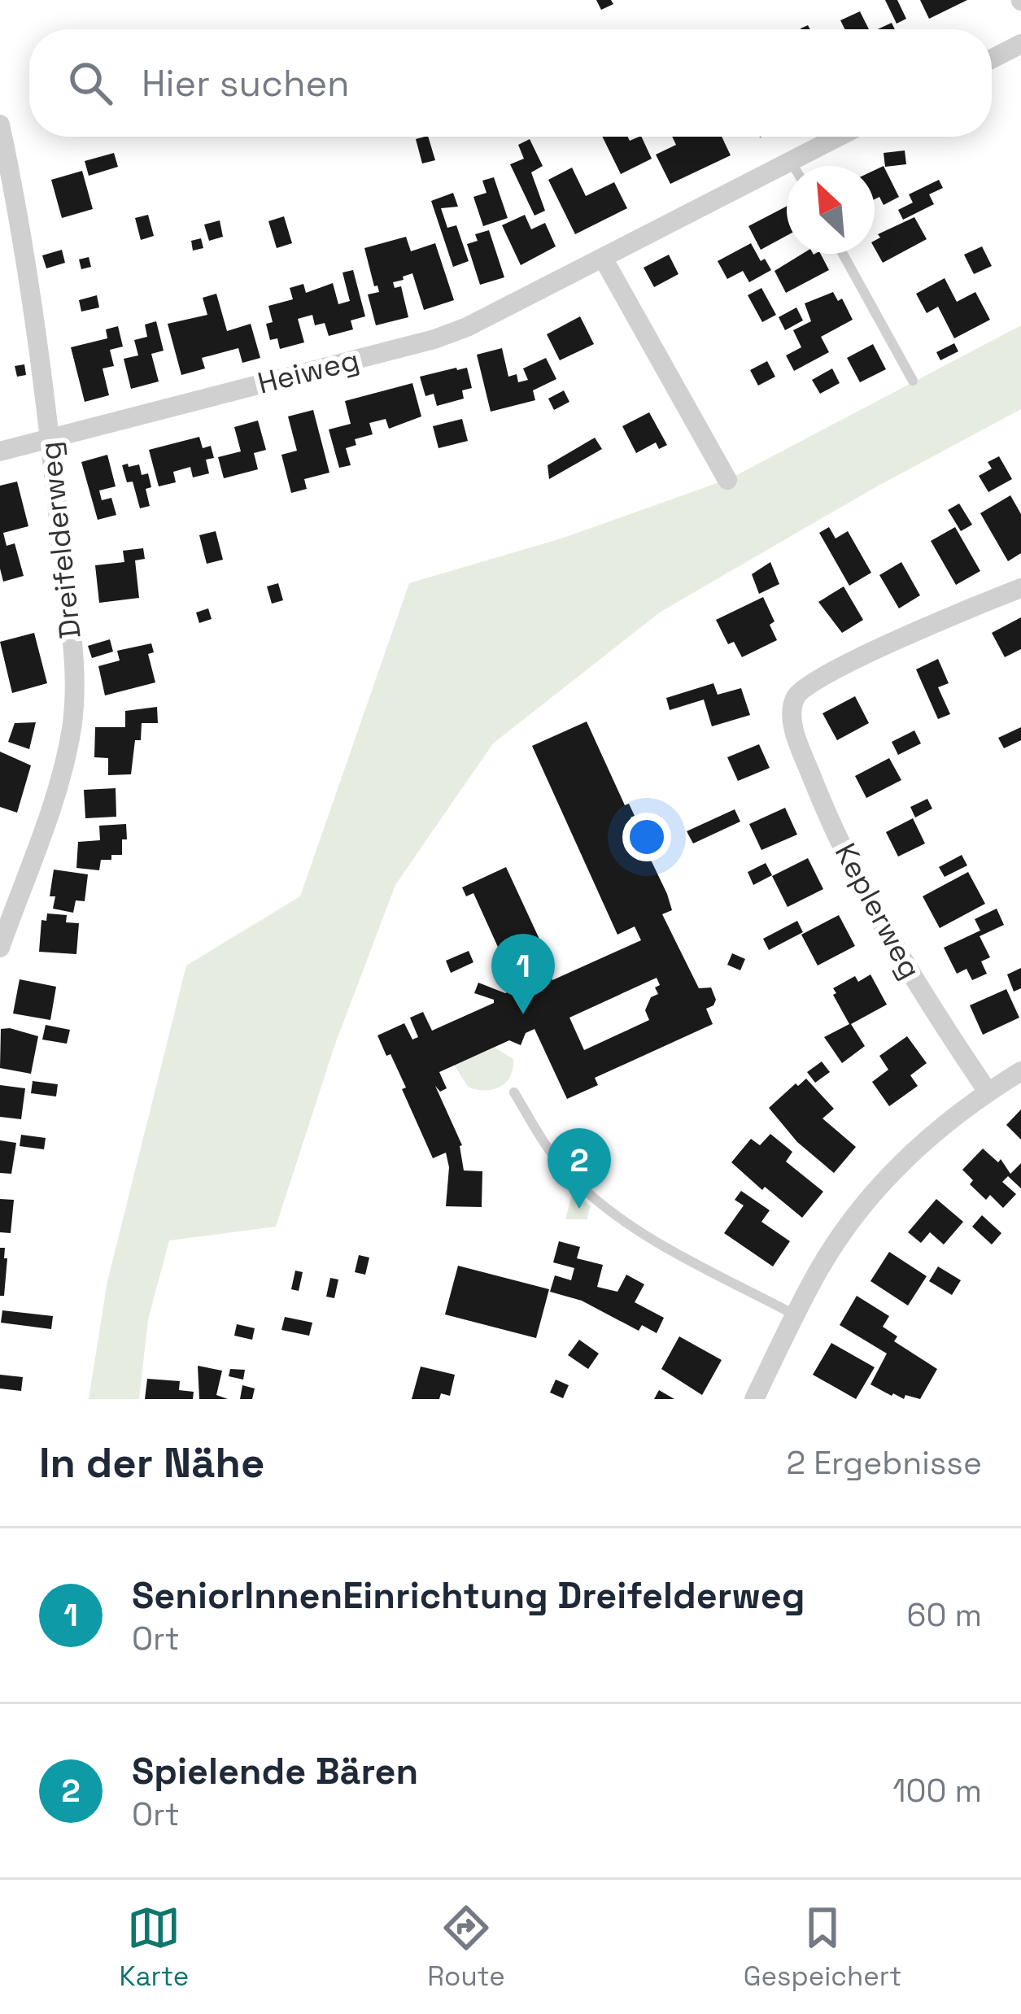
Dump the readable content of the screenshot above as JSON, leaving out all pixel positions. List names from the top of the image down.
{
  "streets": {
    "street": ["Heiweg", "Dreifelderweg", "Keplerweg"]
  },
  "crossings": [
    ["Heiweg", "Dreifelderweg"]
  ],
  "north": "top left",
  "page": {
    "search": "Hier suchen",
    "pins": ["1", "2"],
    "heading": ["In der Nähe", "2 Ergebnisse"],
    "list": [
      {
        "mark": "1",
        "name": "SeniorInnenEinrichtung Dreifelderweg",
        "note": "Ort",
        "value": "60 m"
      },
      {
        "mark": "2",
        "name": "Spielende Bären",
        "note": "Ort",
        "value": "100 m"
      }
    ],
    "nav": ["Karte", "Route", "Gespeichert"]
  }
}
